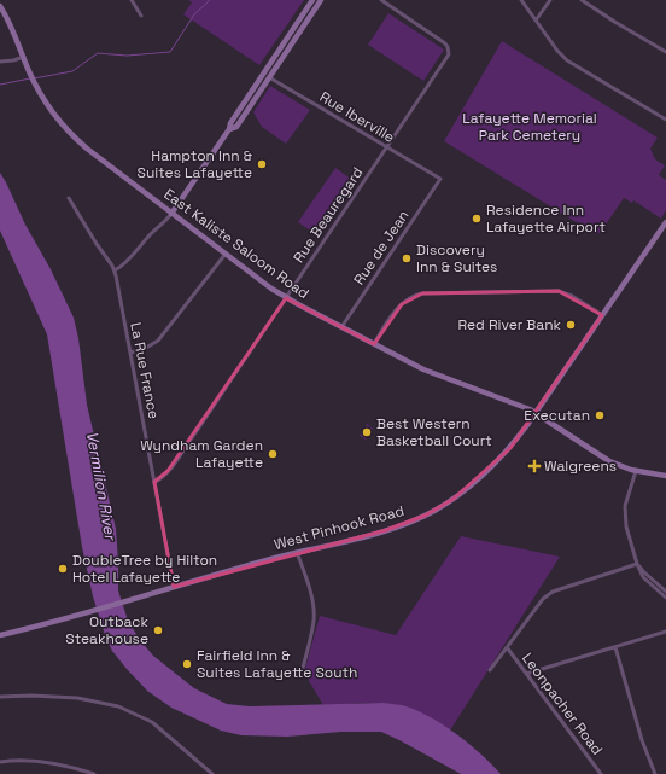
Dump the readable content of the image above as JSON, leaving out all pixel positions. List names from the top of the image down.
{
  "streets": {
    "main road": ["East Kaliste Saloom Road", "West Pinhook Road"],
    "street": [
      "Rue Iberville",
      "Rue Beauregard",
      "Rue de Jean",
      "La Rue France",
      "Leonpacher Road"
    ]
  },
  "crossings": [
    ["Rue Iberville", "Rue Beauregard"],
    ["Rue Iberville", "Rue de Jean"],
    ["Rue Beauregard", "East Kaliste Saloom Road"],
    ["Rue Beauregard", "La Rue France"],
    ["East Kaliste Saloom Road", "Rue de Jean"],
    ["East Kaliste Saloom Road", "West Pinhook Road"],
    ["La Rue France", "West Pinhook Road"]
  ],
  "water": ["Vermilion River"],
  "parks": ["Lafayette Memorial Park Cemetery"],
  "places": {
    "other": [
      "Hampton Inn & Suites Lafayette",
      "Residence Inn Lafayette Airport",
      "Discovery Inn & Suites",
      "Red River Bank",
      "Executan",
      "Best Western Basketball Court",
      "Wyndham Garden Lafayette",
      "DoubleTree by Hilton Hotel Lafayette",
      "Outback Steakhouse",
      "Fairfield Inn & Suites Lafayette South"
    ],
    "health": ["Walgreens"]
  }
}
